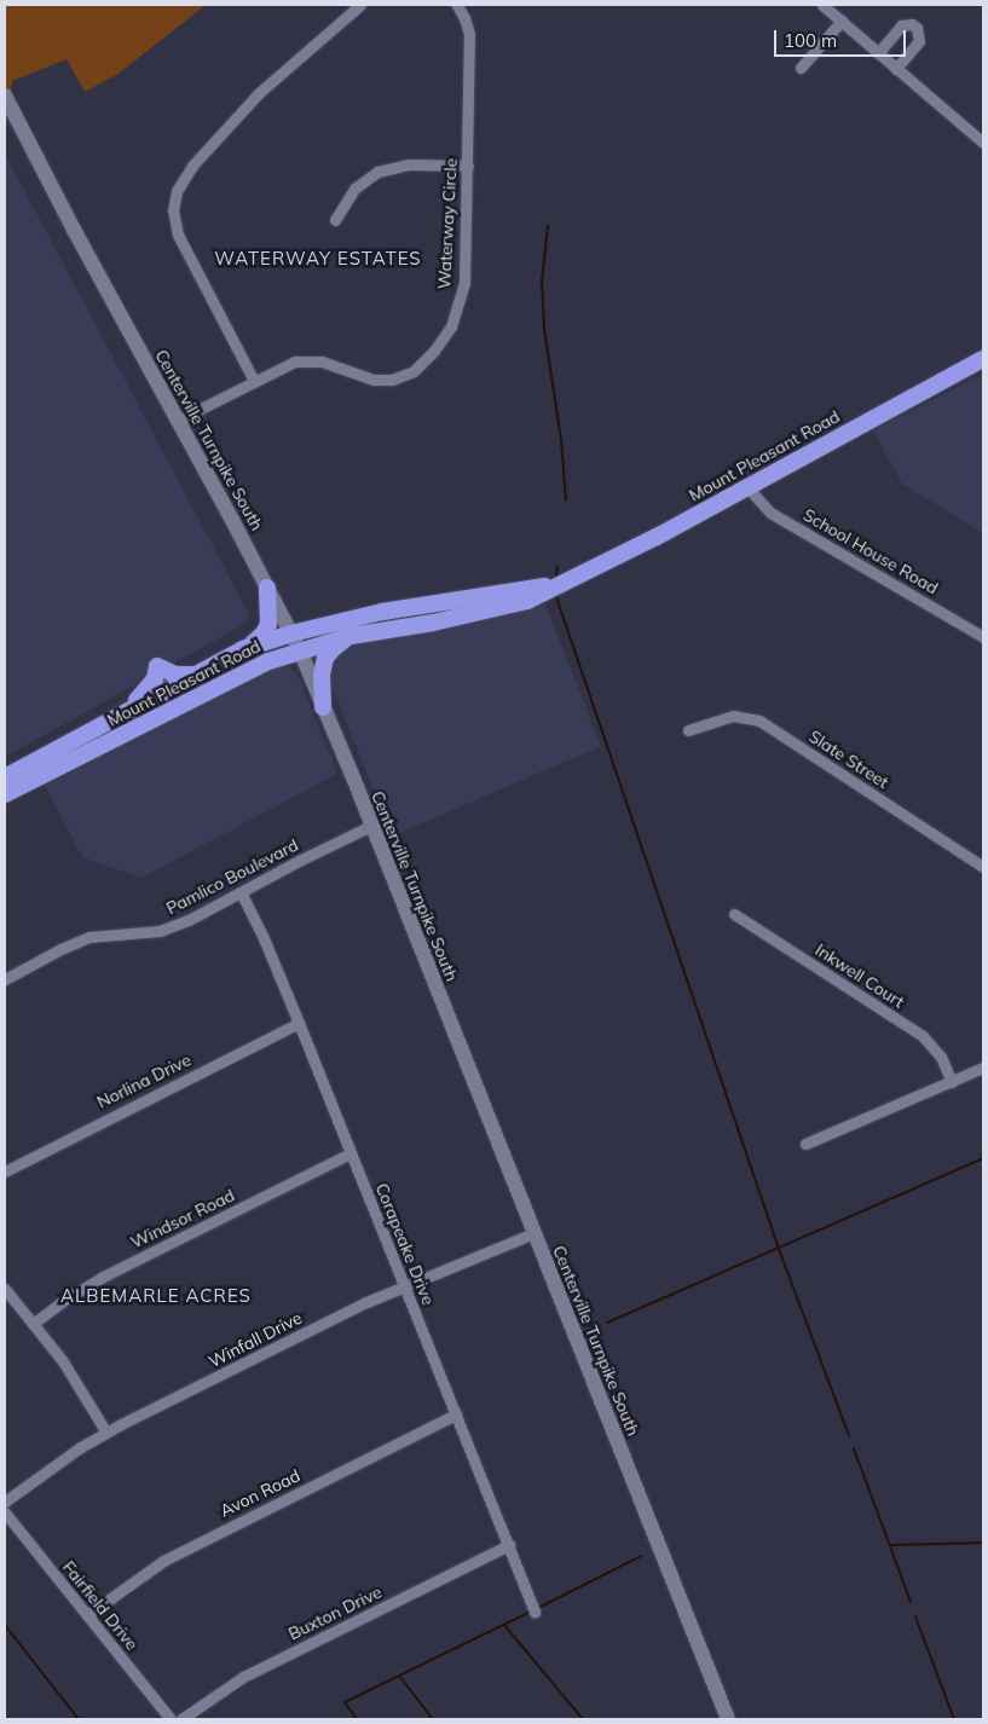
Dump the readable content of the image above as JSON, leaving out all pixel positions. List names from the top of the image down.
{
  "streets": {
    "highway": ["Mount Pleasant Road"],
    "main road": ["Centerville Turnpike South"],
    "street": [
      "Waterway Circle",
      "School House Road",
      "Slate Street",
      "Pamlico Boulevard",
      "Inkwell Court",
      "Norlina Drive",
      "Windsor Road",
      "Corapeake Drive",
      "Winfall Drive",
      "Avon Road",
      "Fairfield Drive",
      "Buxton Drive"
    ]
  },
  "crossings": [
    ["Waterway Circle", "Centerville Turnpike South"],
    ["Centerville Turnpike South", "Mount Pleasant Road"],
    ["Centerville Turnpike South", "Pamlico Boulevard"],
    ["Centerville Turnpike South", "Winfall Drive"],
    ["Mount Pleasant Road", "School House Road"],
    ["Pamlico Boulevard", "Corapeake Drive"],
    ["Norlina Drive", "Corapeake Drive"],
    ["Windsor Road", "Corapeake Drive"],
    ["Corapeake Drive", "Winfall Drive"],
    ["Corapeake Drive", "Avon Road"],
    ["Corapeake Drive", "Buxton Drive"],
    ["Avon Road", "Fairfield Drive"]
  ],
  "districts": ["WATERWAY ESTATES", "ALBEMARLE ACRES"],
  "scale_bar": "100 m"
}
